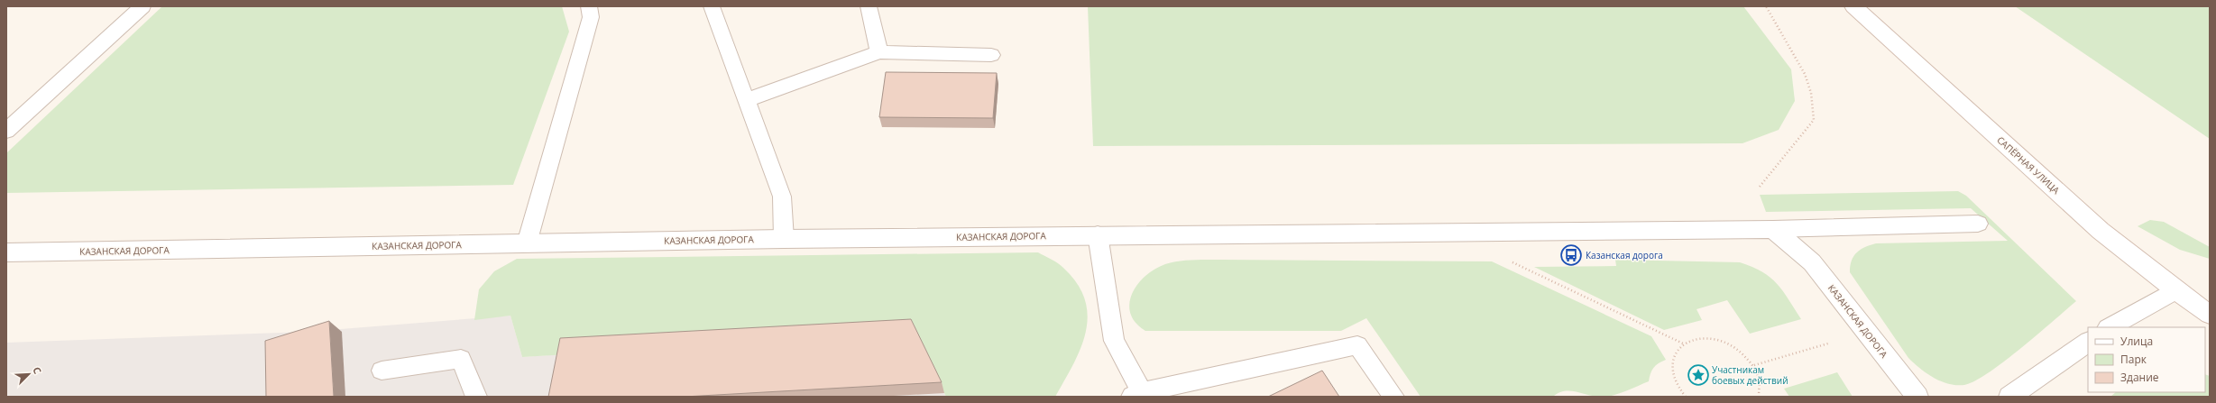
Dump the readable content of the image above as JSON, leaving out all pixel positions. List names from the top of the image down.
{
  "streets": {
    "street": ["САПЁРНАЯ УЛИЦА", "КАЗАНСКАЯ ДОРОГА"]
  },
  "places": {
    "bus stop": ["Казанская дорога"],
    "place": ["Участникам боевых действий"]
  },
  "legend": ["Улица", "Парк", "Здание"],
  "north": "top right"
}
